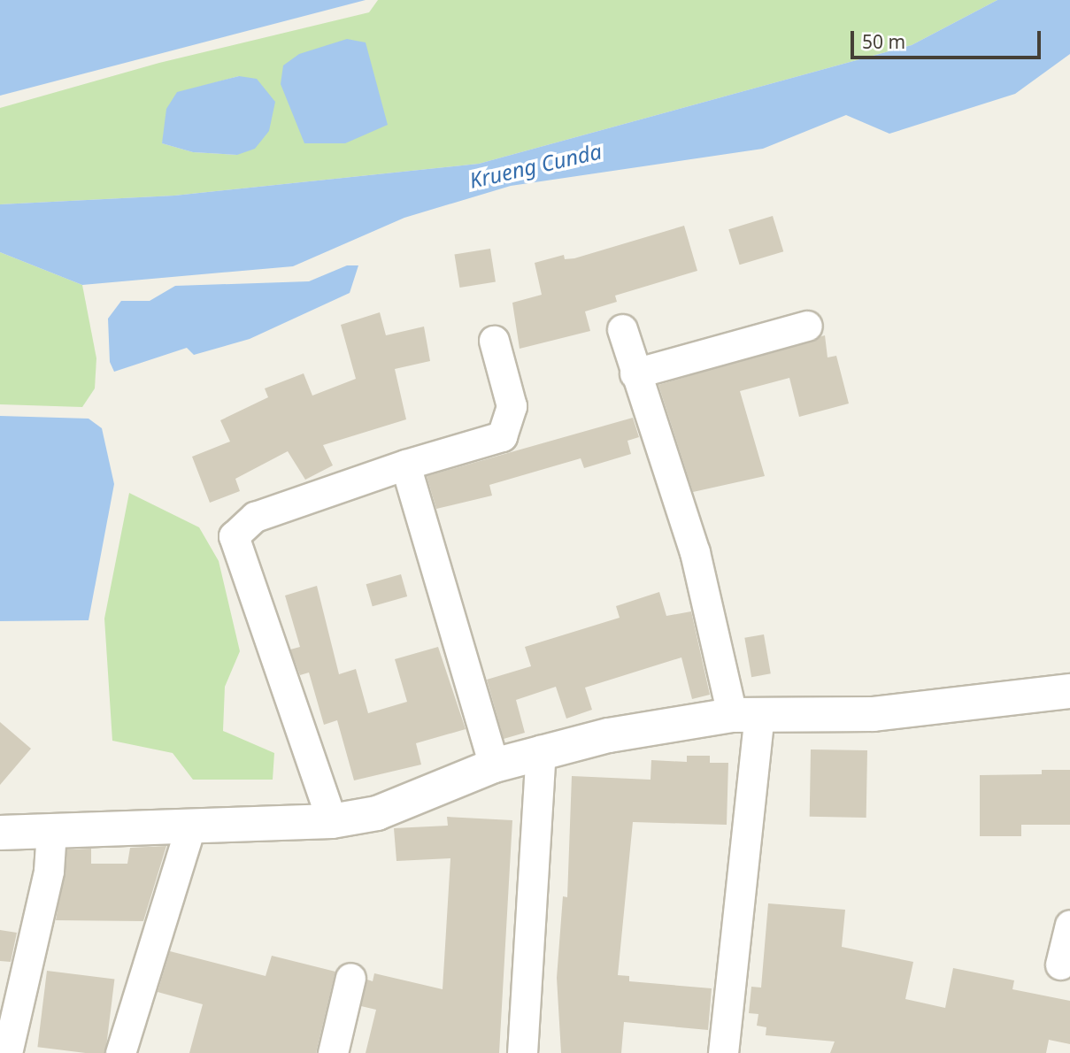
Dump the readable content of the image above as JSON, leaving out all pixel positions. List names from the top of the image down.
{
  "water": ["Krueng Cunda"],
  "scale_bar": "50 m"
}
